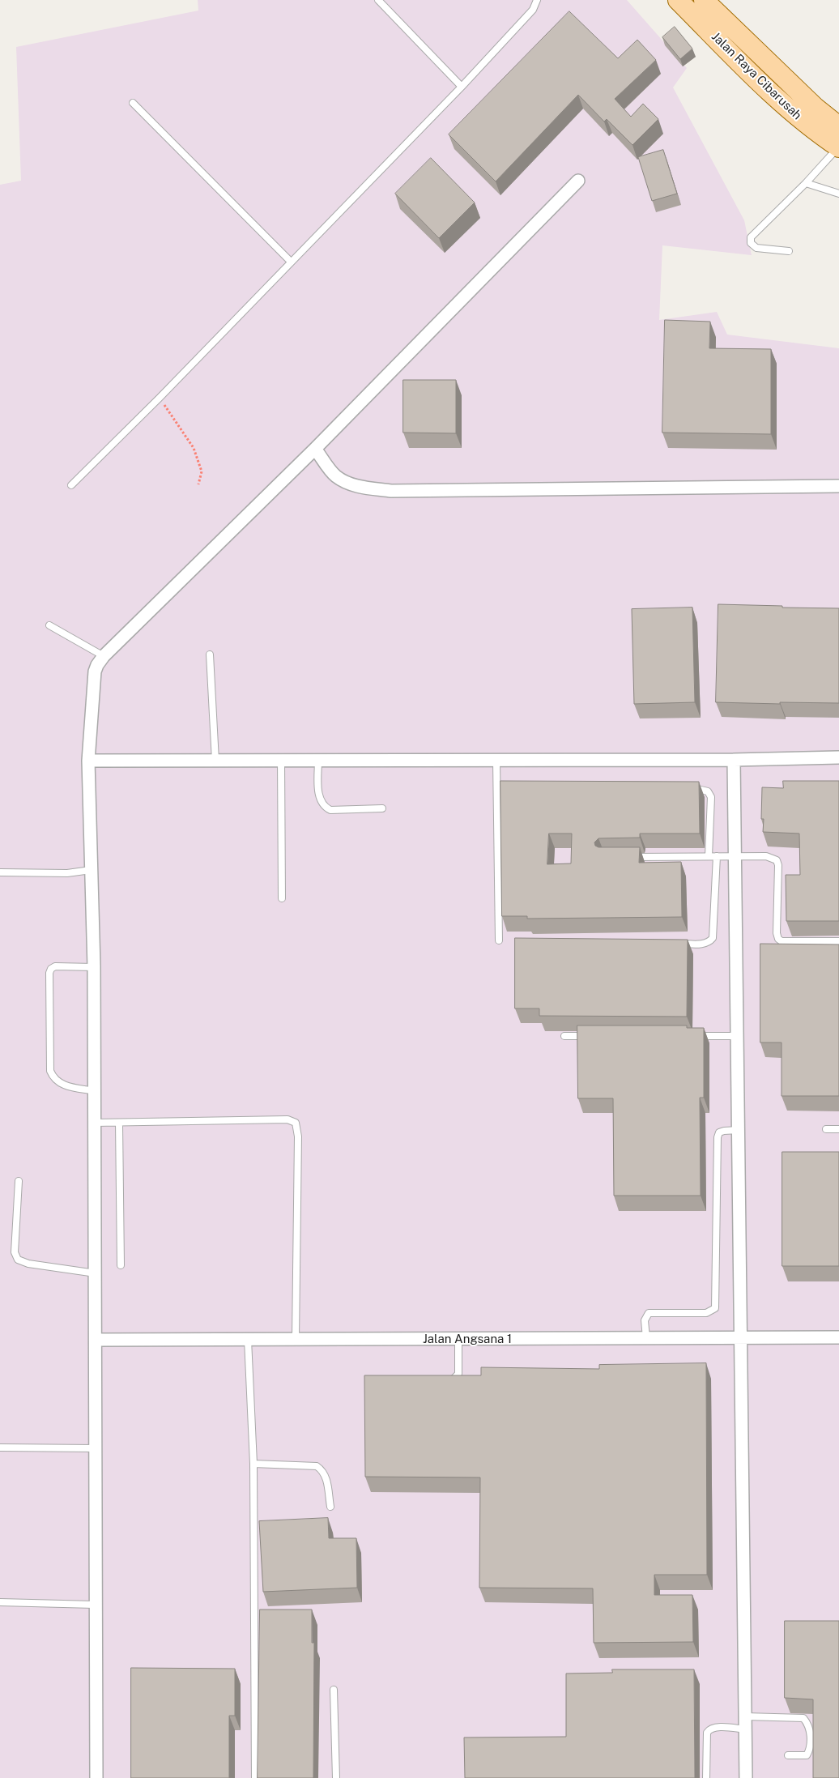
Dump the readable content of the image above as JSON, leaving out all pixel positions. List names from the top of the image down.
{
  "streets": {
    "main road": ["Jalan Raya Cibarusah"],
    "street": ["Jalan Angsana 1"]
  }
}
